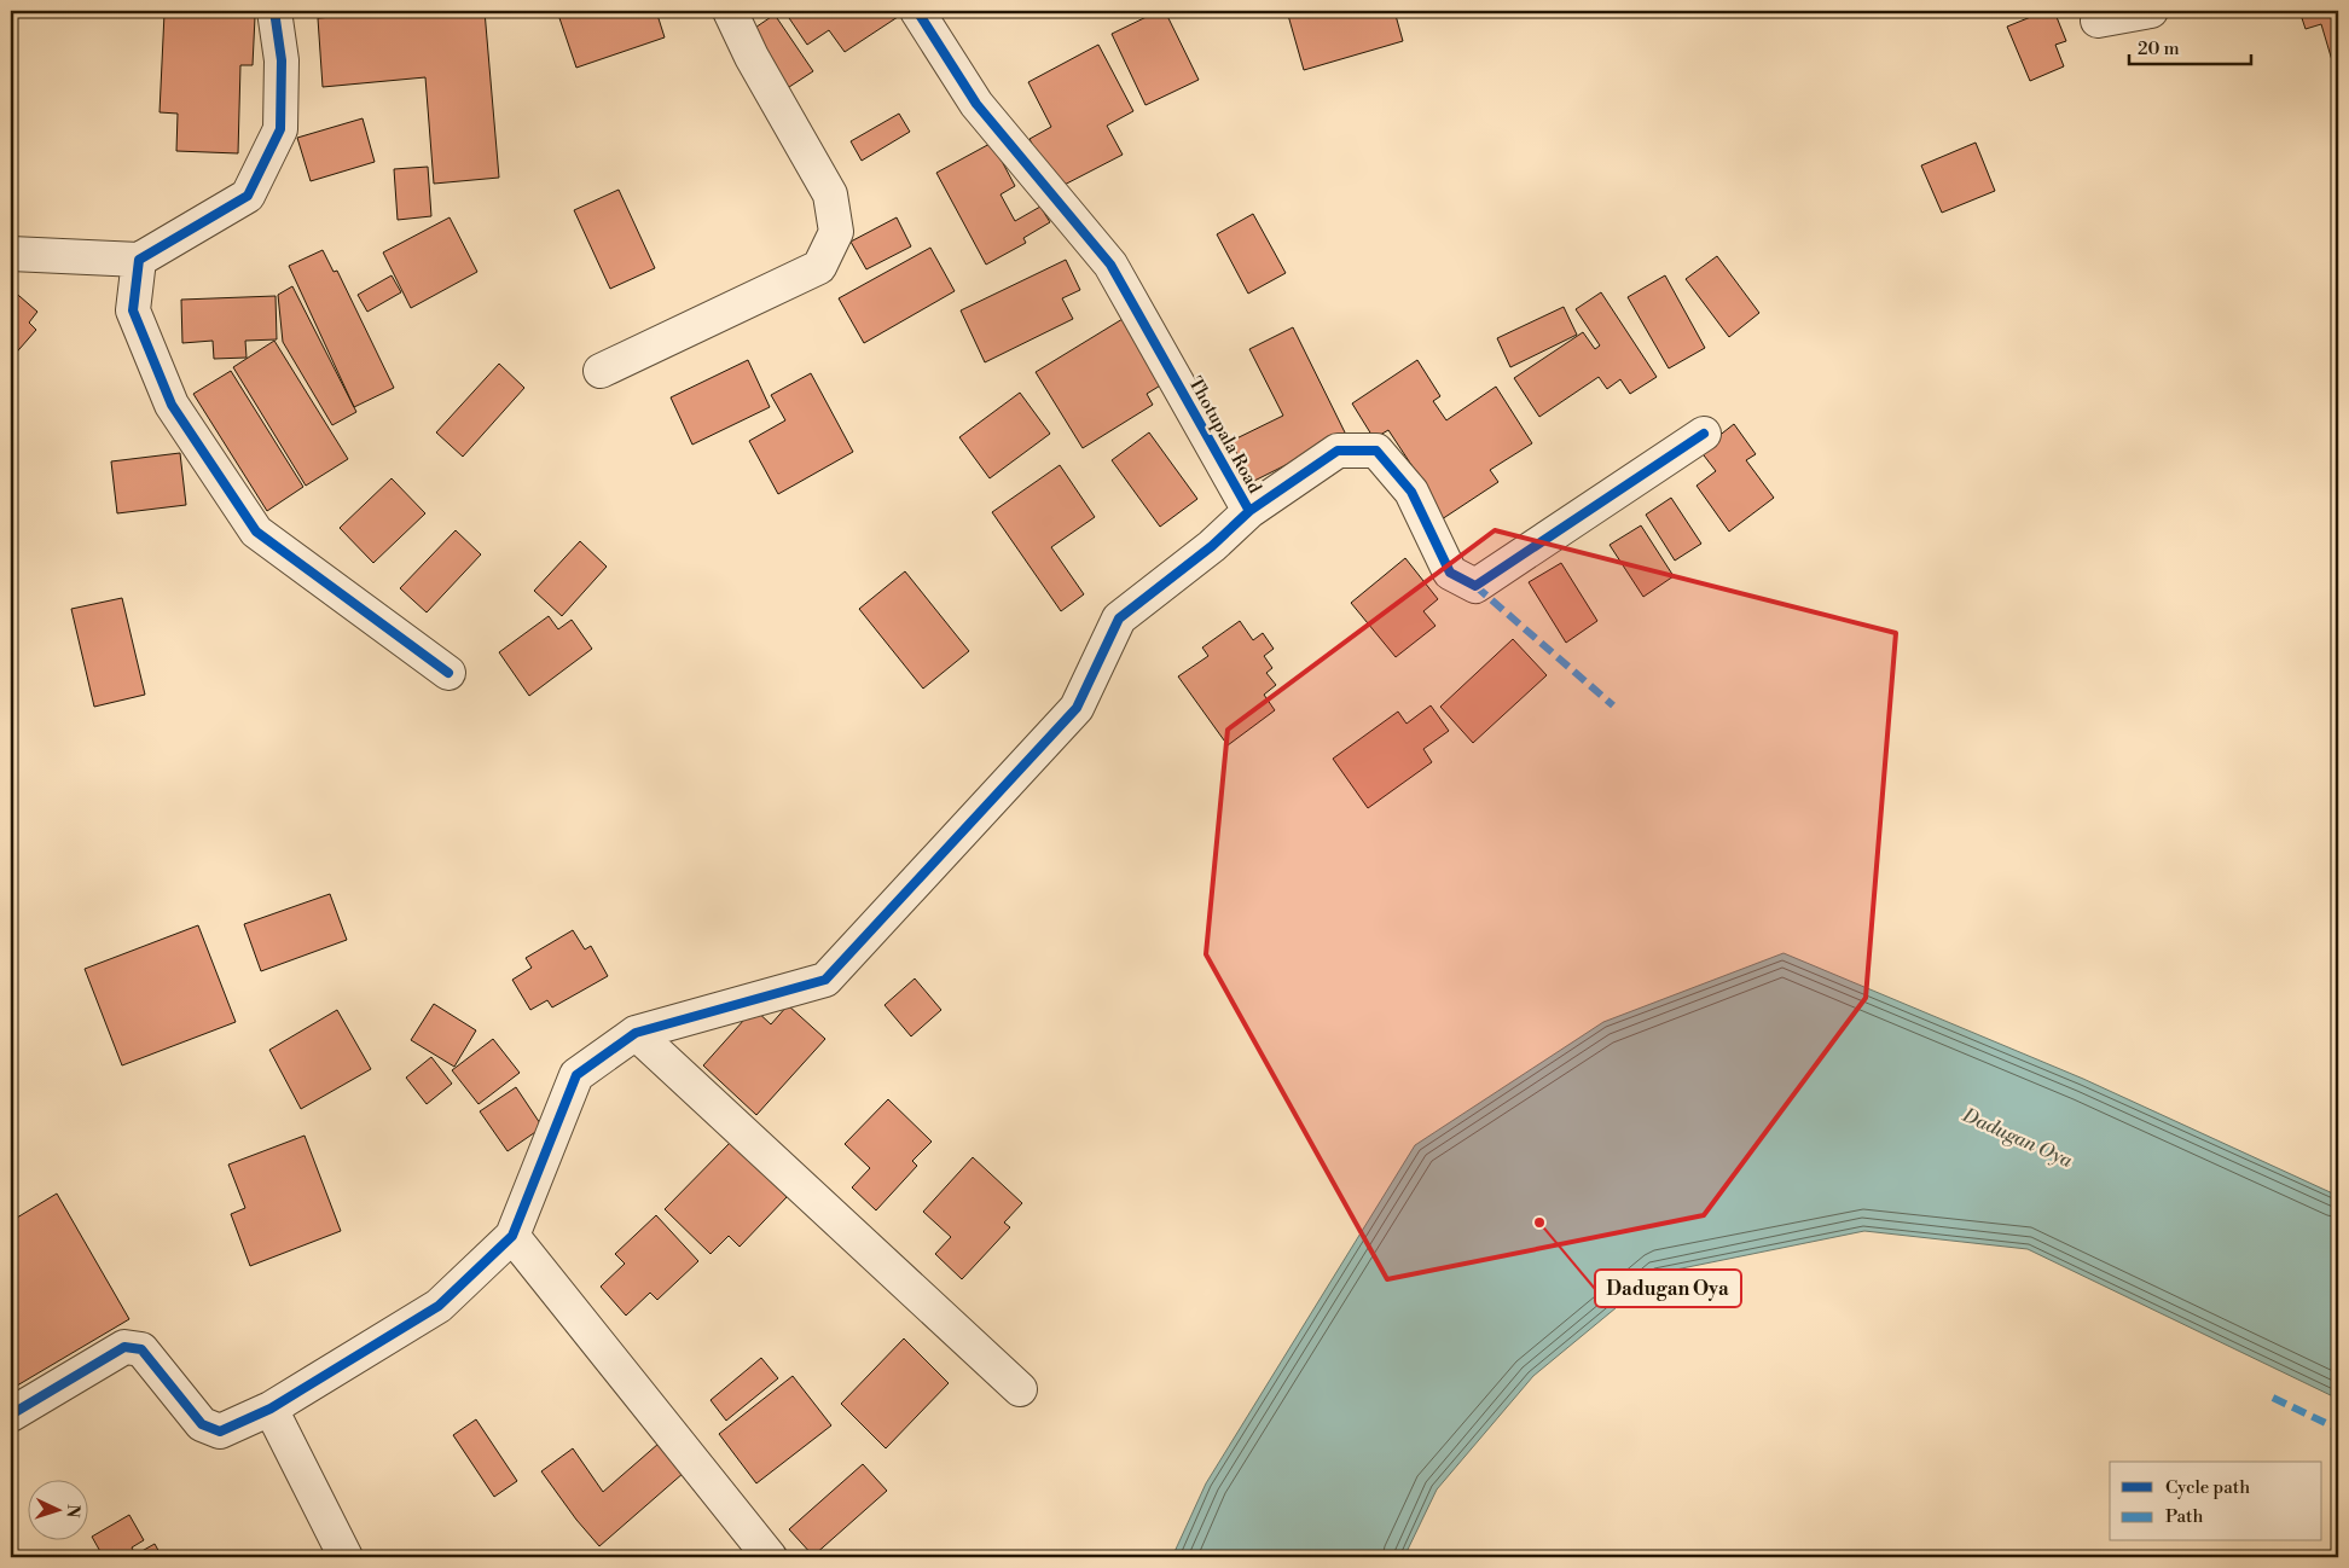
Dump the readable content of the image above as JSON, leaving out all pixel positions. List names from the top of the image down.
{
  "streets": {
    "street": ["Thotupala Road"]
  },
  "water": ["Dadugan Oya"],
  "places": ["Dadugan Oya"],
  "legend": ["Cycle path", "Path"],
  "scale_bar": "20 m",
  "north": "right"
}
